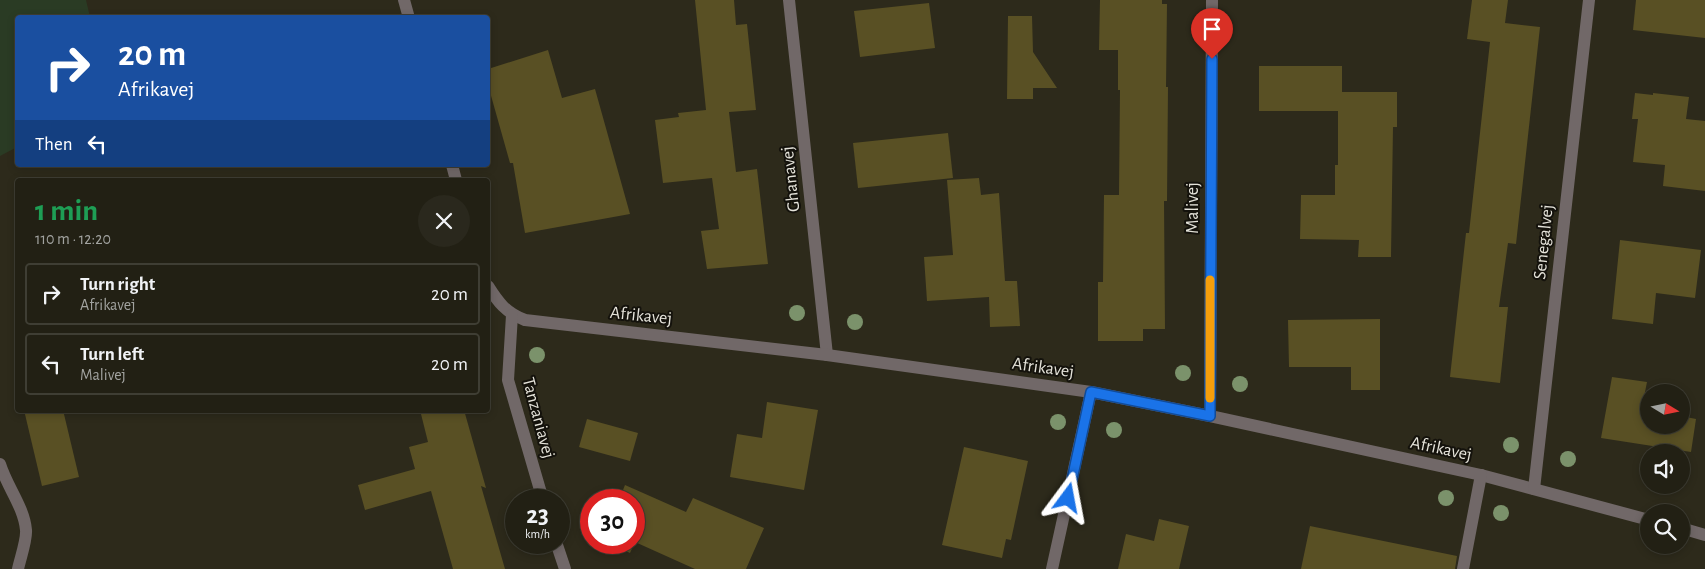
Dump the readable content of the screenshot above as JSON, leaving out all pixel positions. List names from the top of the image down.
{
  "streets": {
    "street": [
      "Ghanavej",
      "Malivej",
      "Senegalvej",
      "Afrikavej",
      "Tanzaniavej"
    ]
  },
  "crossings": [
    ["Ghanavej", "Afrikavej"],
    ["Malivej", "Afrikavej"],
    ["Senegalvej", "Afrikavej"],
    ["Afrikavej", "Tanzaniavej"]
  ],
  "north": "right",
  "page": {
    "turn": ["20 m", "Afrikavej"],
    "then": "Then",
    "heading": ["1 min", "110 m · 12:20"],
    "list": [
      {
        "name": "Turn right",
        "note": "Afrikavej",
        "value": "20 m"
      },
      {
        "name": "Turn left",
        "note": "Malivej",
        "value": "20 m"
      }
    ],
    "speed": "23 km/h",
    "limit": "30"
  }
}
